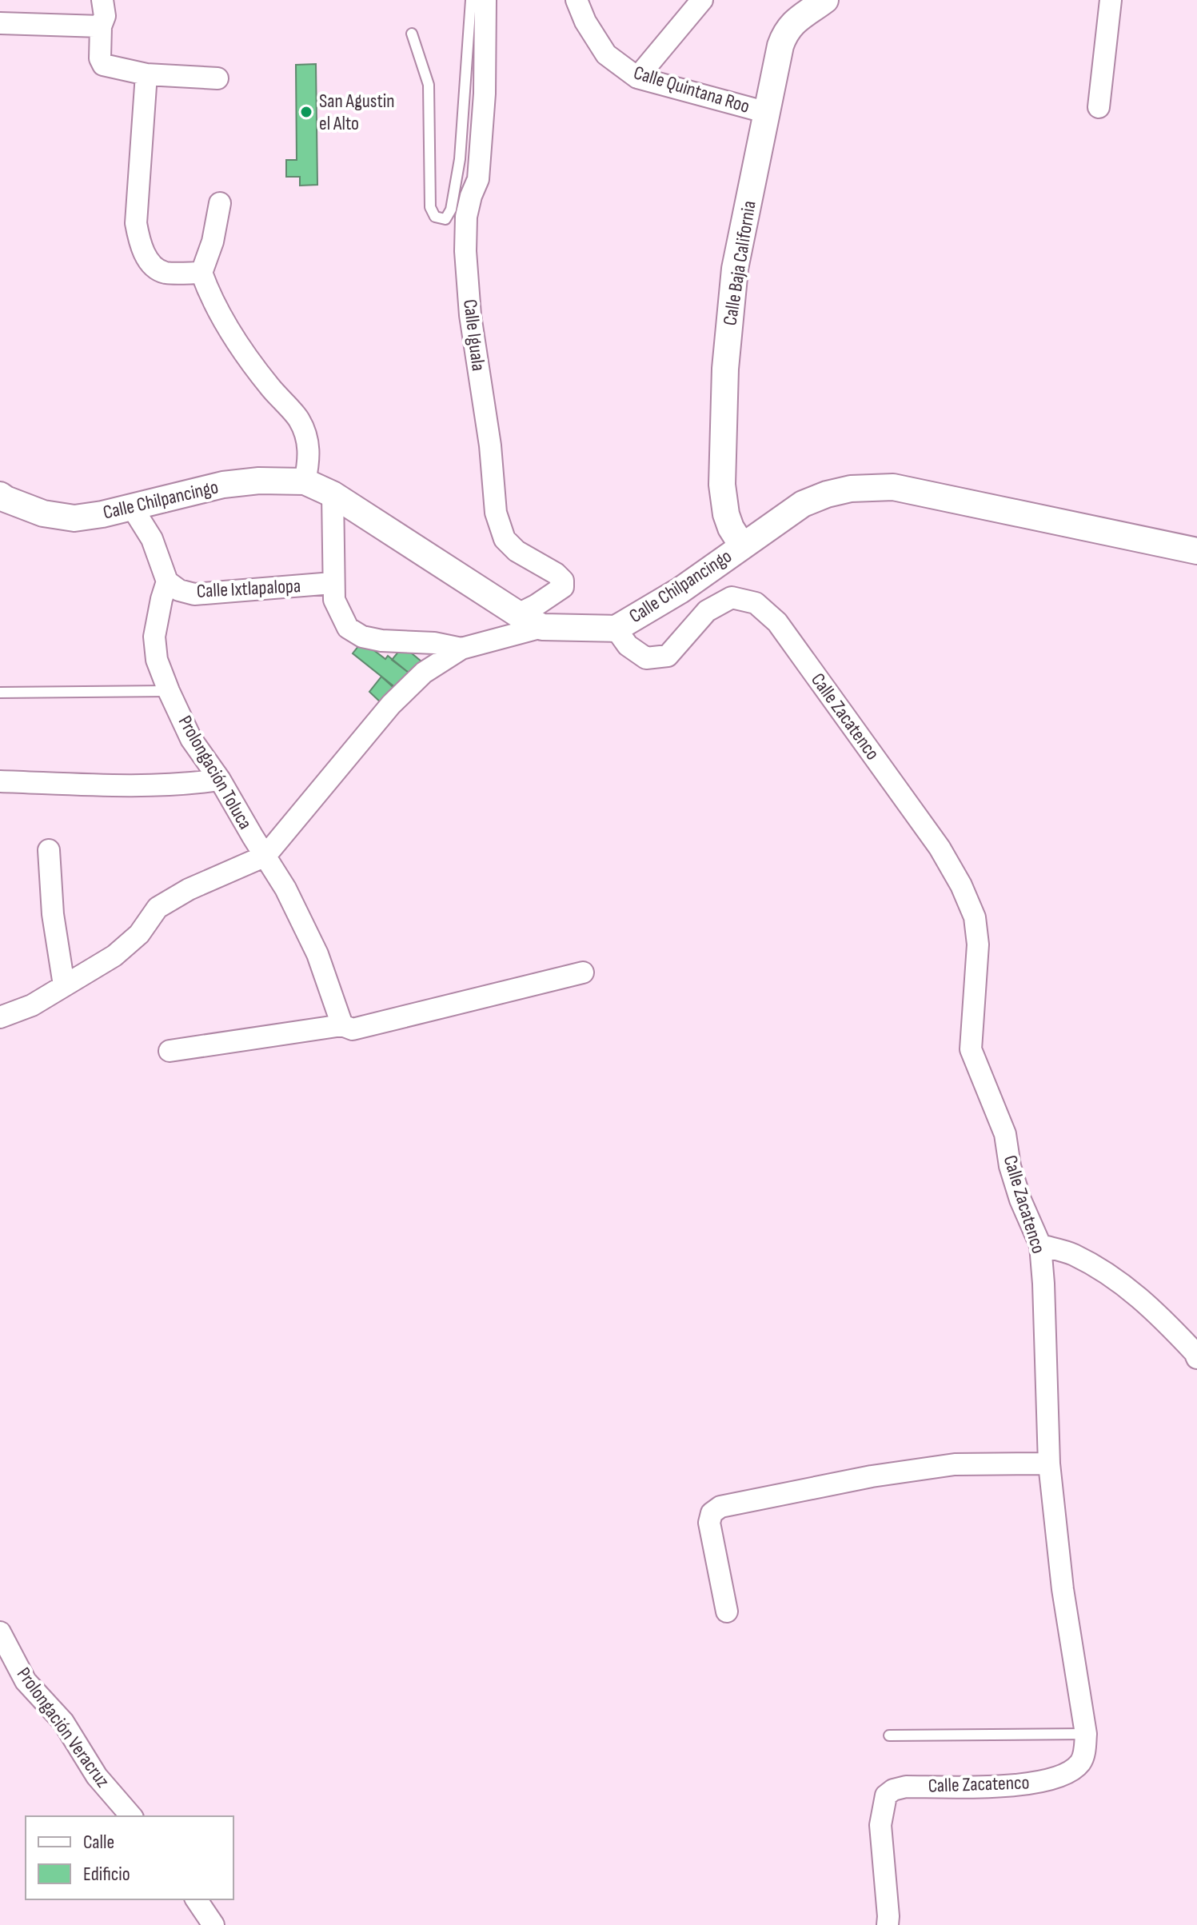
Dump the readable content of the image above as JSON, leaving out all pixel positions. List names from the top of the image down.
{
  "streets": {
    "street": [
      "Calle Quintana Roo",
      "Calle Baja California",
      "Calle Iguala",
      "Calle Chilpancingo",
      "Calle Ixtlapalopa",
      "Calle Zacatenco",
      "Prolongación Toluca",
      "Prolongación Veracruz"
    ]
  },
  "crossings": [
    ["Calle Quintana Roo", "Calle Baja California"],
    ["Calle Baja California", "Calle Chilpancingo"],
    ["Calle Iguala", "Calle Chilpancingo"],
    ["Calle Chilpancingo", "Calle Zacatenco"],
    ["Calle Ixtlapalopa", "Prolongación Toluca"]
  ],
  "places": ["San Agustin el Alto"],
  "legend": ["Calle", "Edificio"]
}
